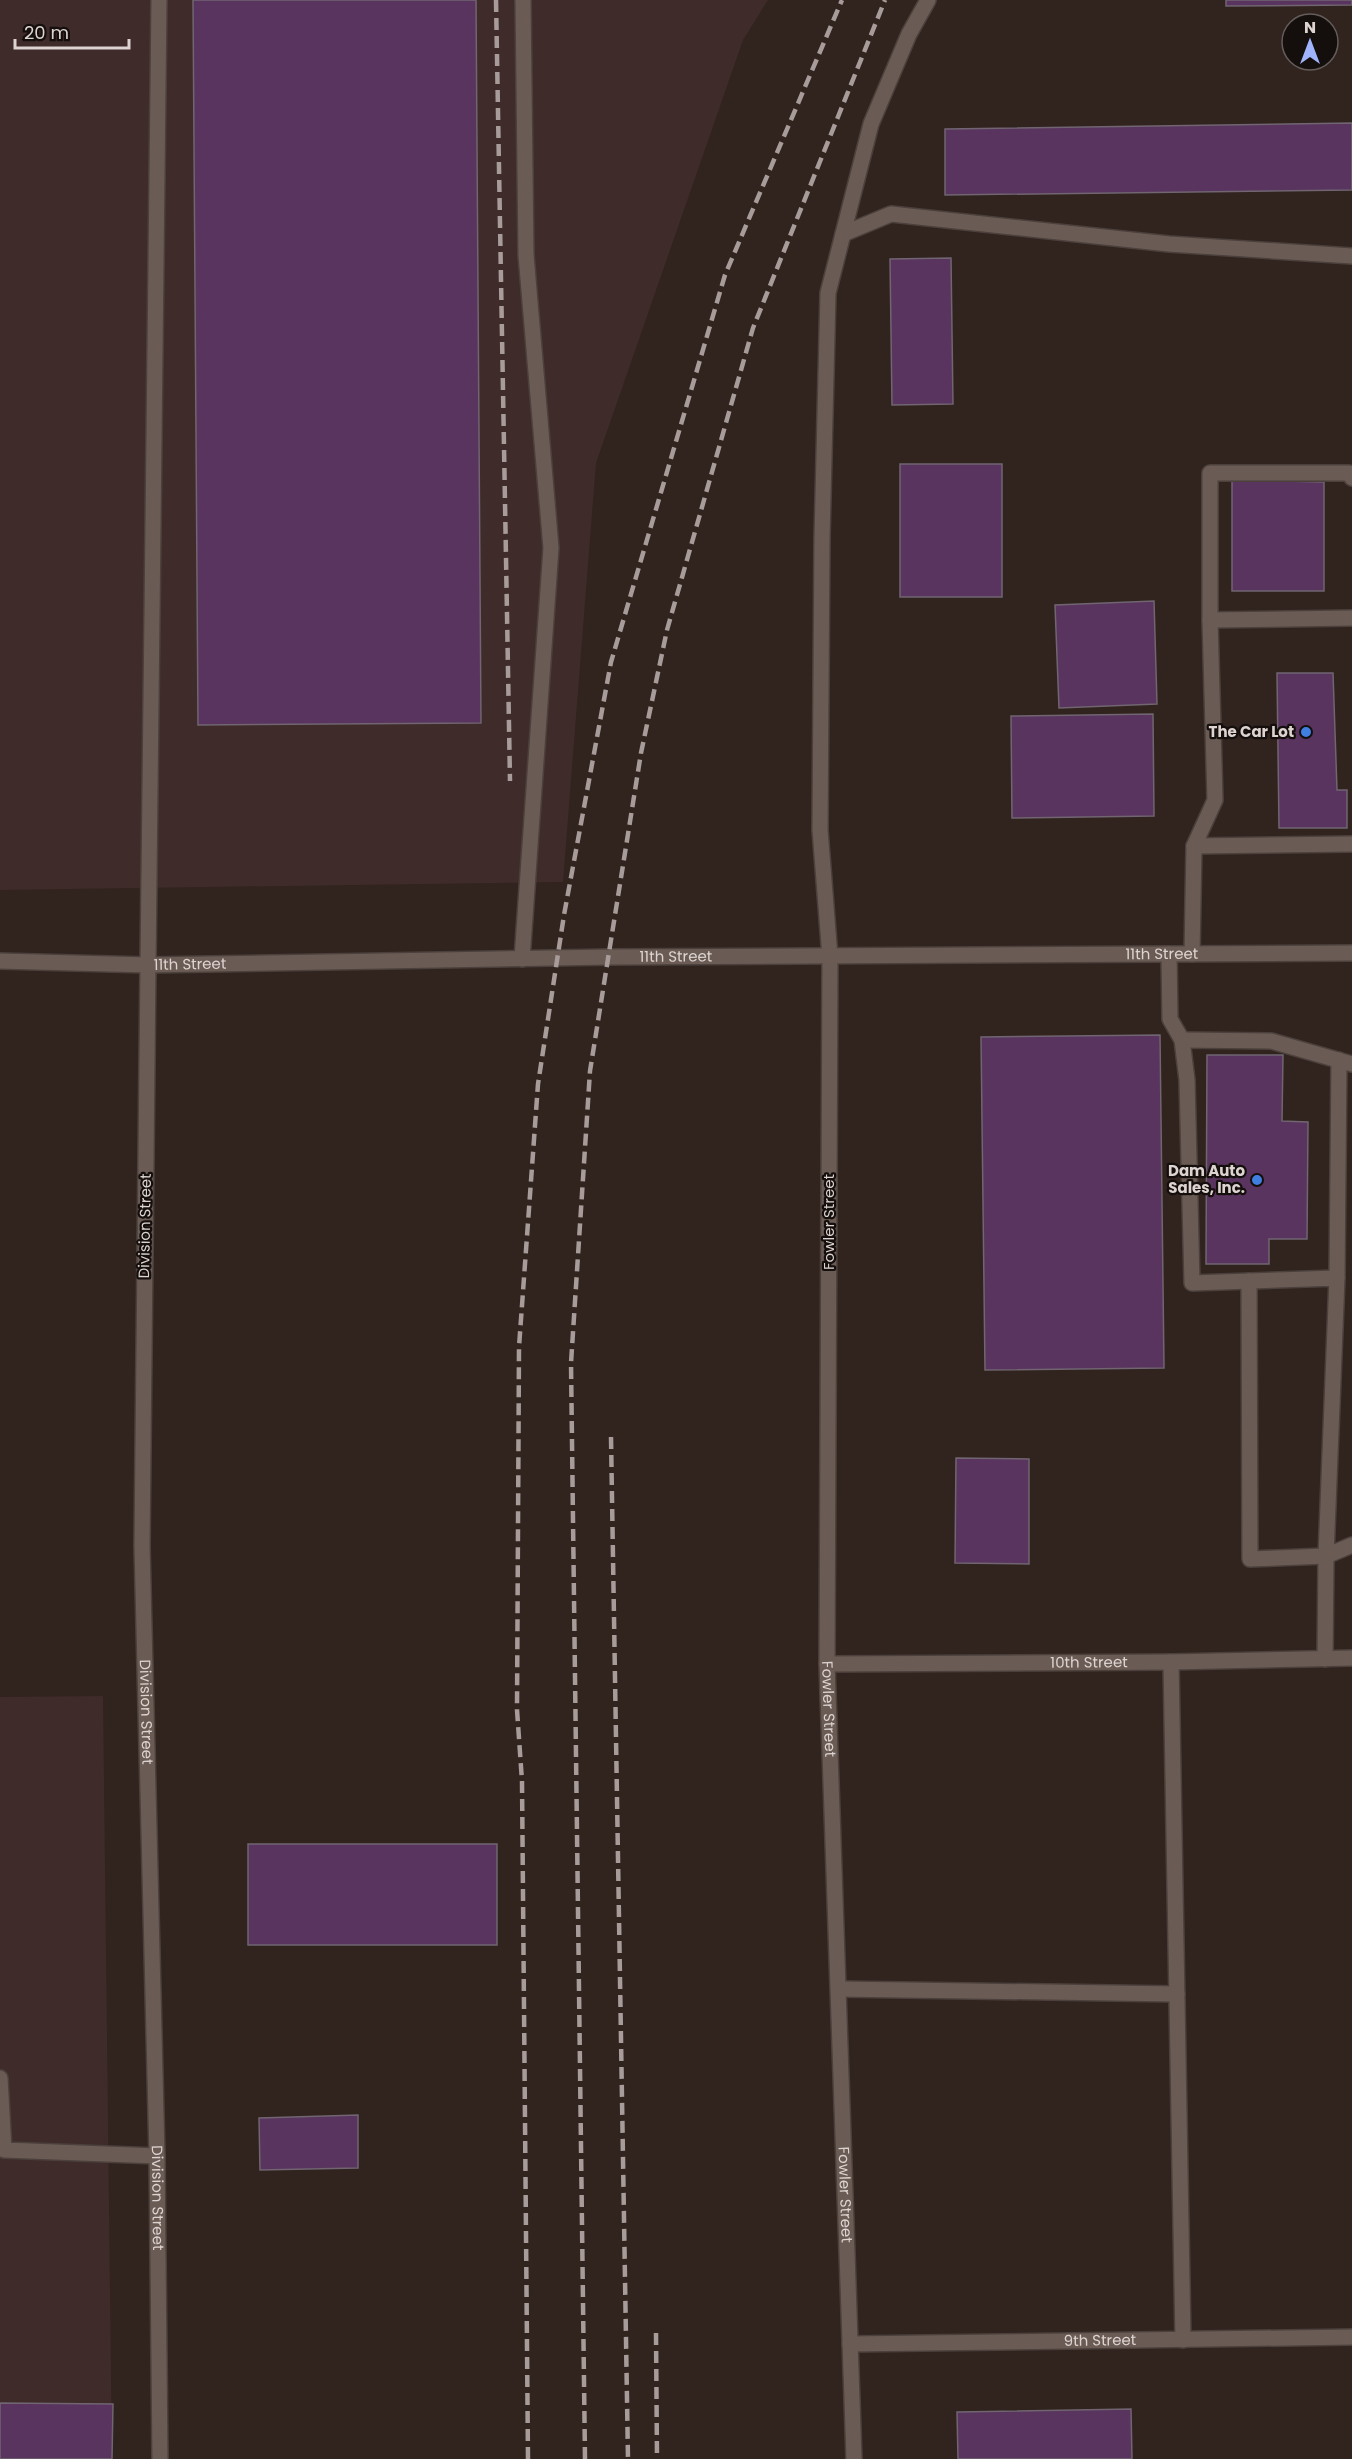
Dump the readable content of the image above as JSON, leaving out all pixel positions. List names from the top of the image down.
{
  "streets": {
    "street": [
      "11th Street",
      "Fowler Street",
      "Division Street",
      "10th Street",
      "9th Street"
    ]
  },
  "crossings": [
    ["11th Street", "Fowler Street"],
    ["11th Street", "Division Street"],
    ["Fowler Street", "10th Street"],
    ["Fowler Street", "9th Street"]
  ],
  "places": ["The Car Lot", "Dam Auto Sales, Inc."],
  "scale_bar": "20 m",
  "north": "top"
}
